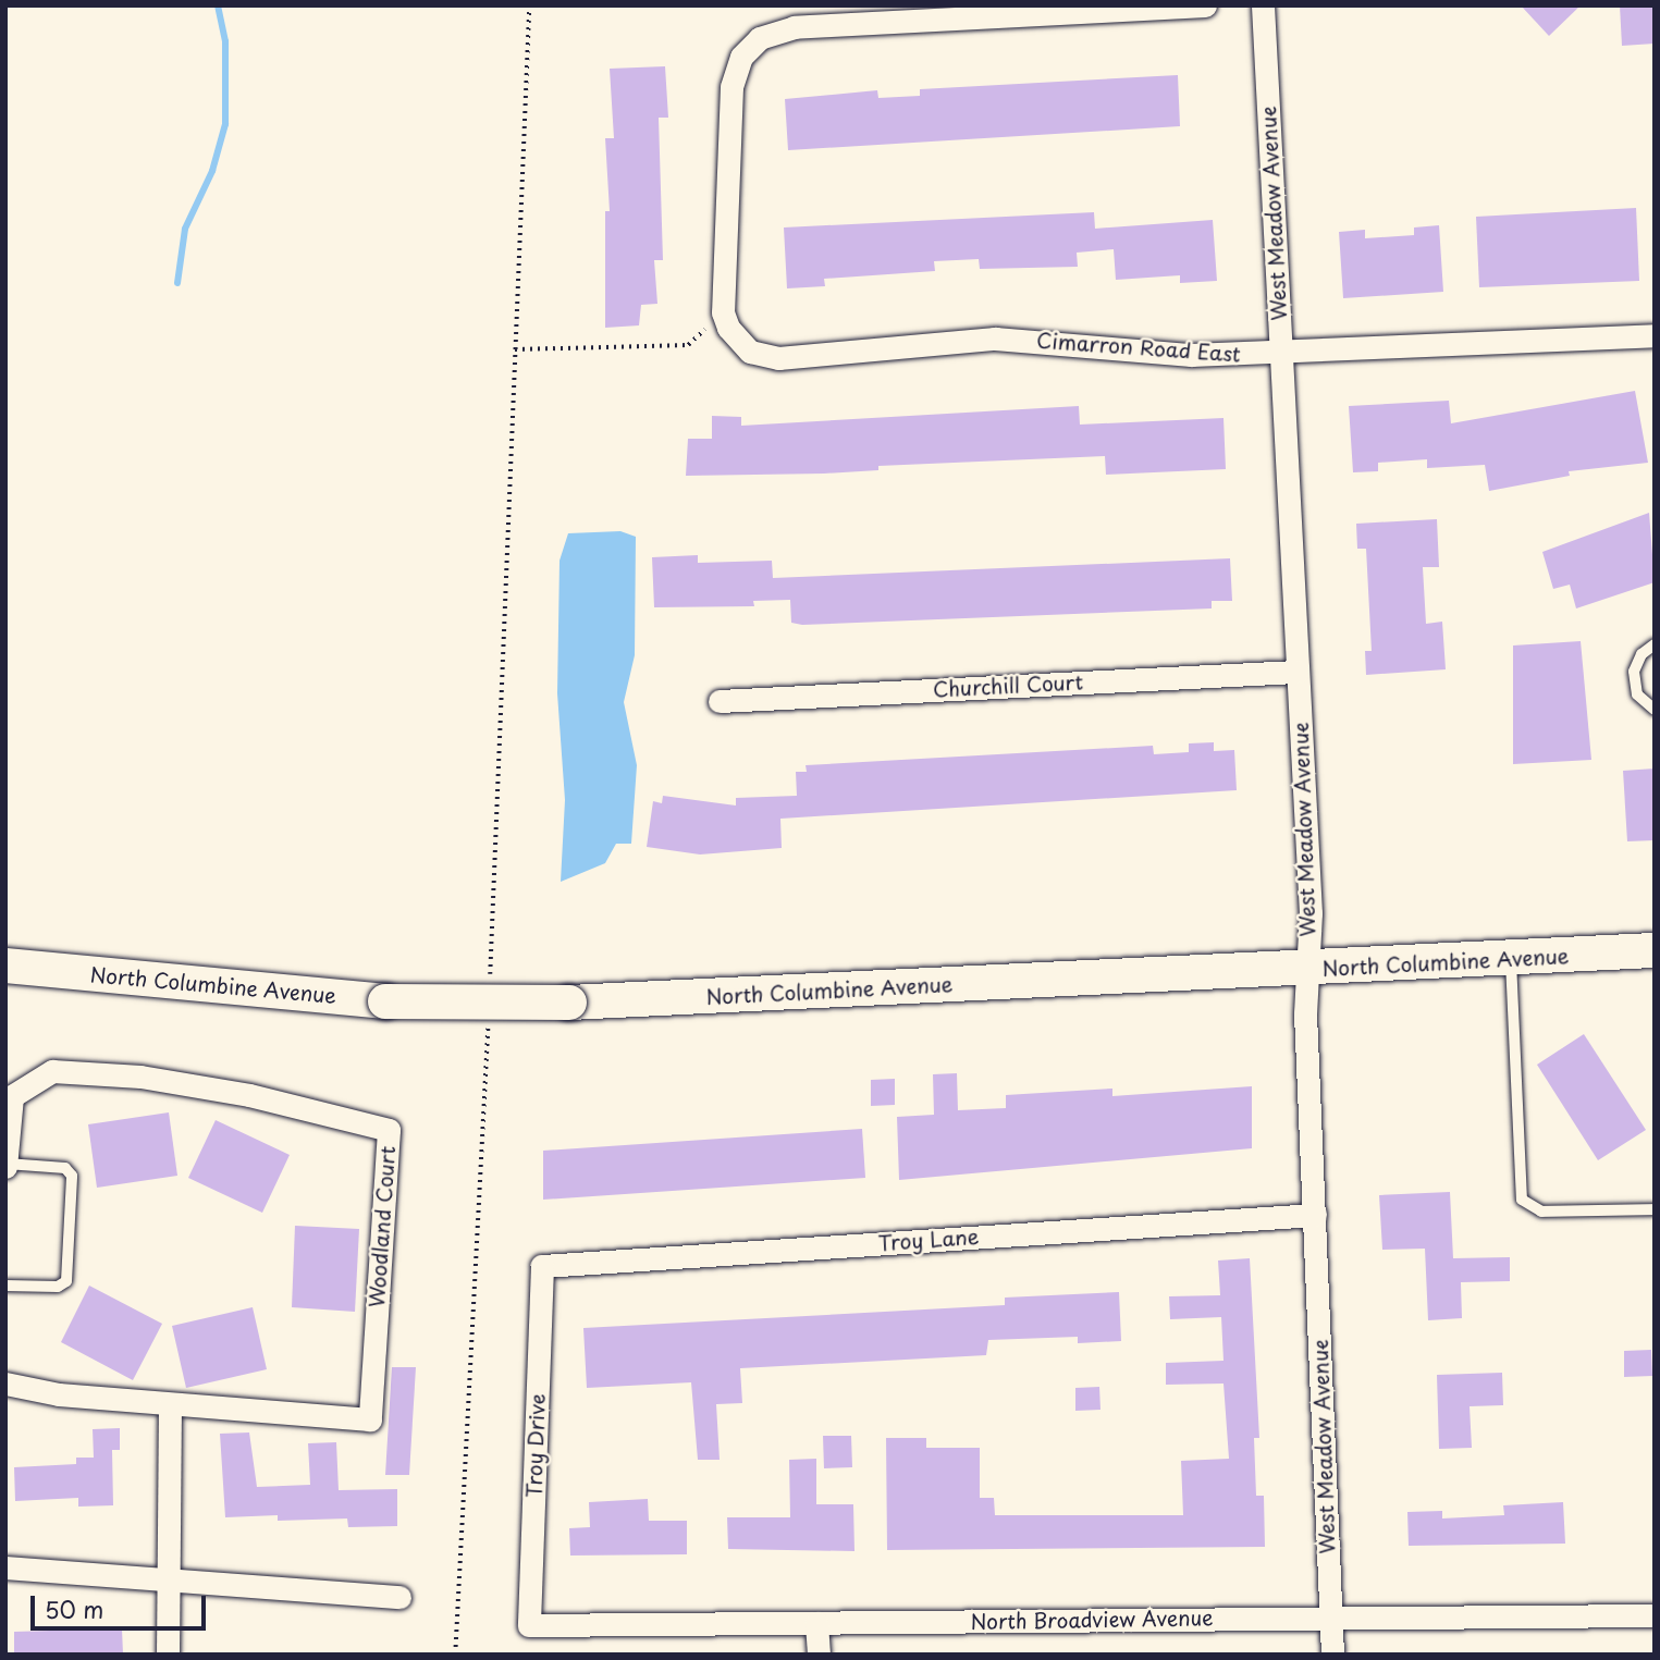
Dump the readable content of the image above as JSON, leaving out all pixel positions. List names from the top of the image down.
{
  "streets": {
    "main road": ["North Columbine Avenue"],
    "street": [
      "West Meadow Avenue",
      "Cimarron Road East",
      "Churchill Court",
      "Woodland Court",
      "Troy Lane",
      "Troy Drive",
      "North Broadview Avenue"
    ]
  },
  "crossings": [
    ["West Meadow Avenue", "Cimarron Road East"],
    ["West Meadow Avenue", "Churchill Court"],
    ["West Meadow Avenue", "North Columbine Avenue"],
    ["West Meadow Avenue", "Troy Lane"],
    ["West Meadow Avenue", "North Broadview Avenue"],
    ["Troy Lane", "Troy Drive"],
    ["Troy Drive", "North Broadview Avenue"]
  ],
  "scale_bar": "50 m"
}
